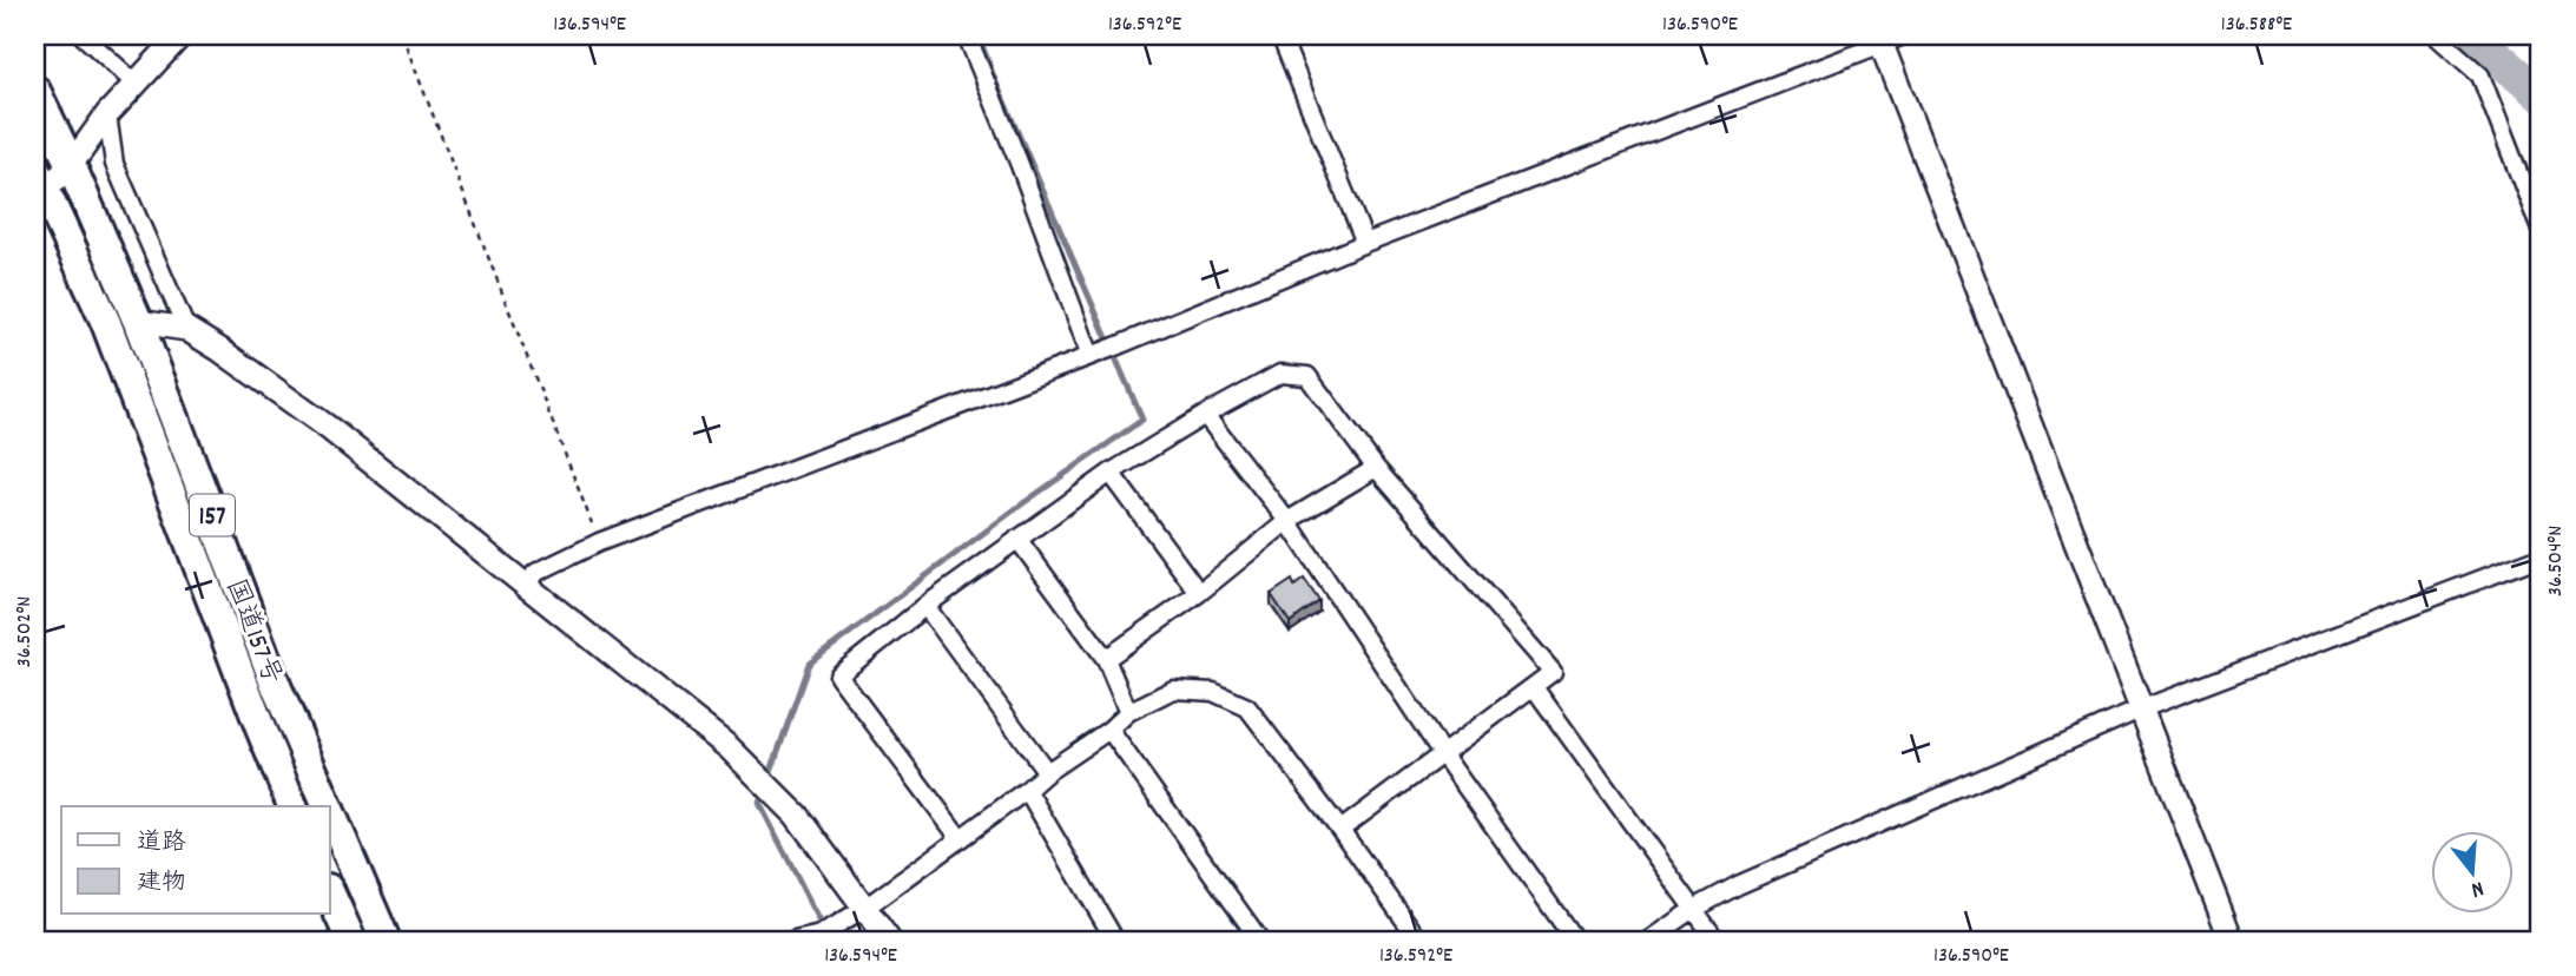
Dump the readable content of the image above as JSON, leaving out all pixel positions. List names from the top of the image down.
{
  "streets": {
    "highway": ["157", "国道157号"]
  },
  "legend": ["道路", "建物"],
  "north": "bottom",
  "coordinates": [
    "136.594°E",
    "136.592°E",
    "136.590°E",
    "136.588°E",
    "36.504°N",
    "36.502°N"
  ]
}
